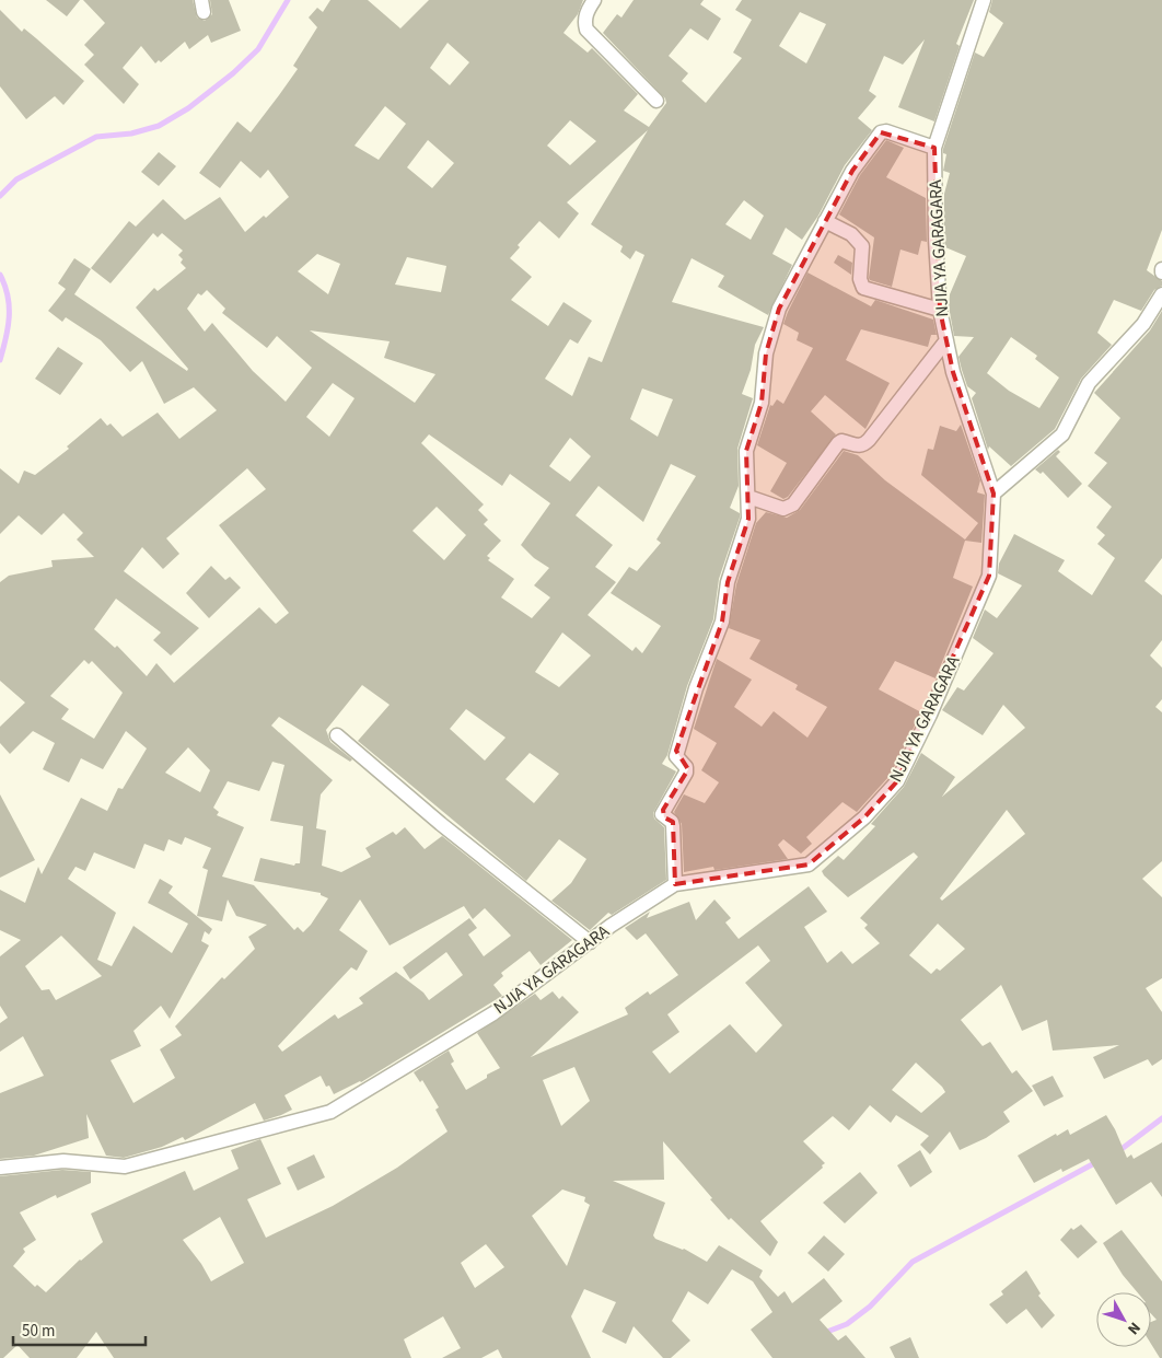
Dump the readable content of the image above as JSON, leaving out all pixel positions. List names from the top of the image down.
{
  "streets": {
    "street": ["NJIA YA GARAGARA"]
  },
  "scale_bar": "50 m",
  "north": "bottom right"
}
